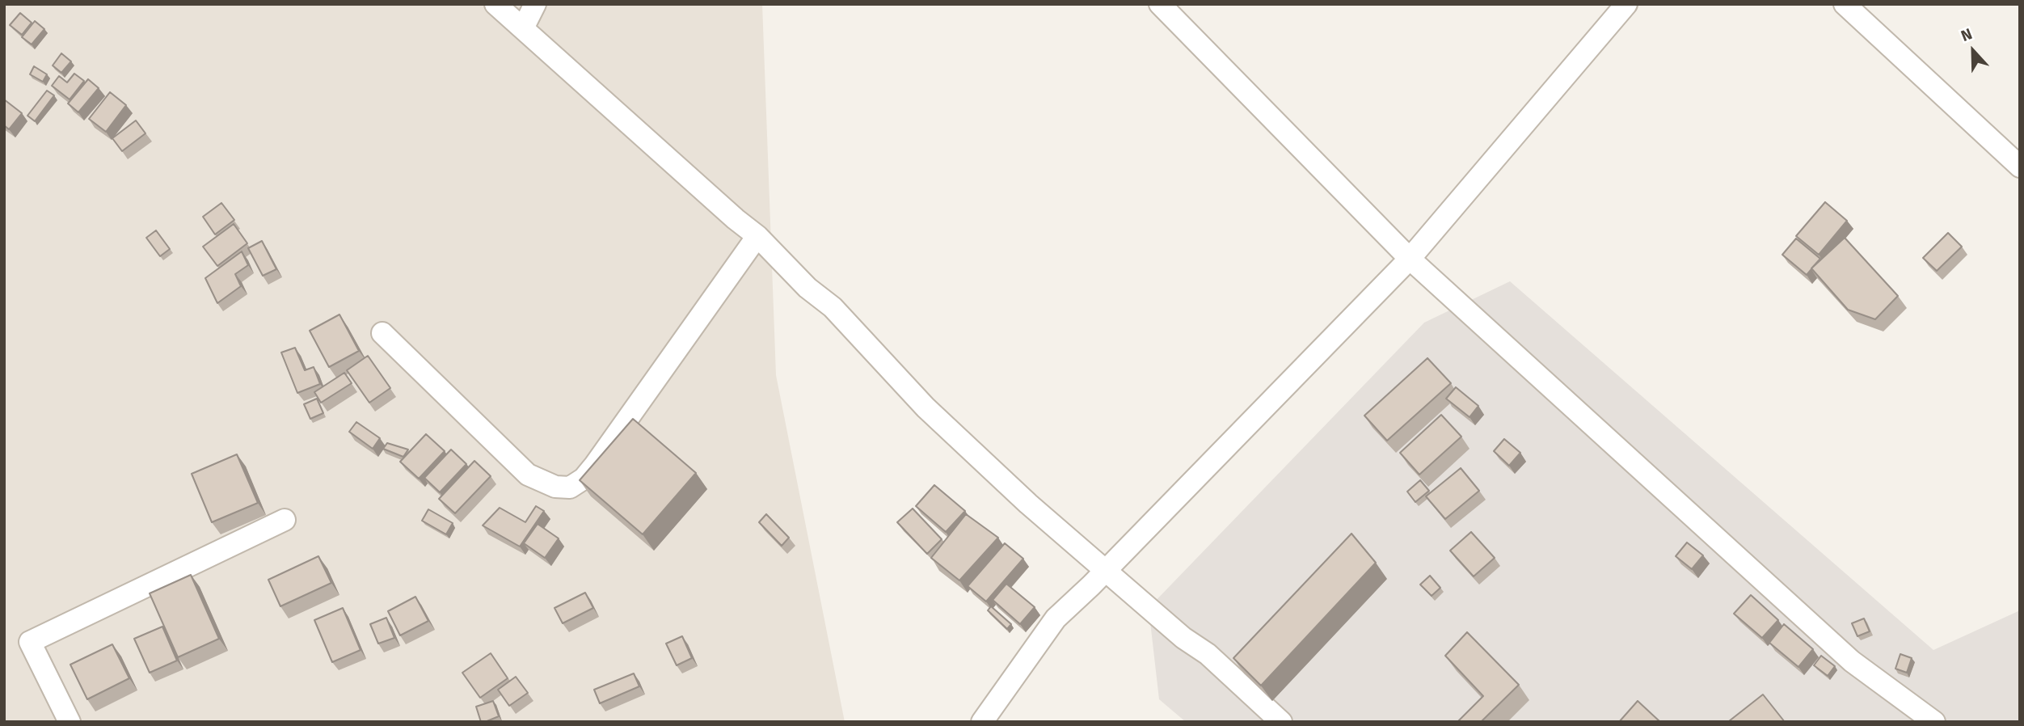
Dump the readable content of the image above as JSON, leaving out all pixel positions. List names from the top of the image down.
{
  "north": "top"
}
